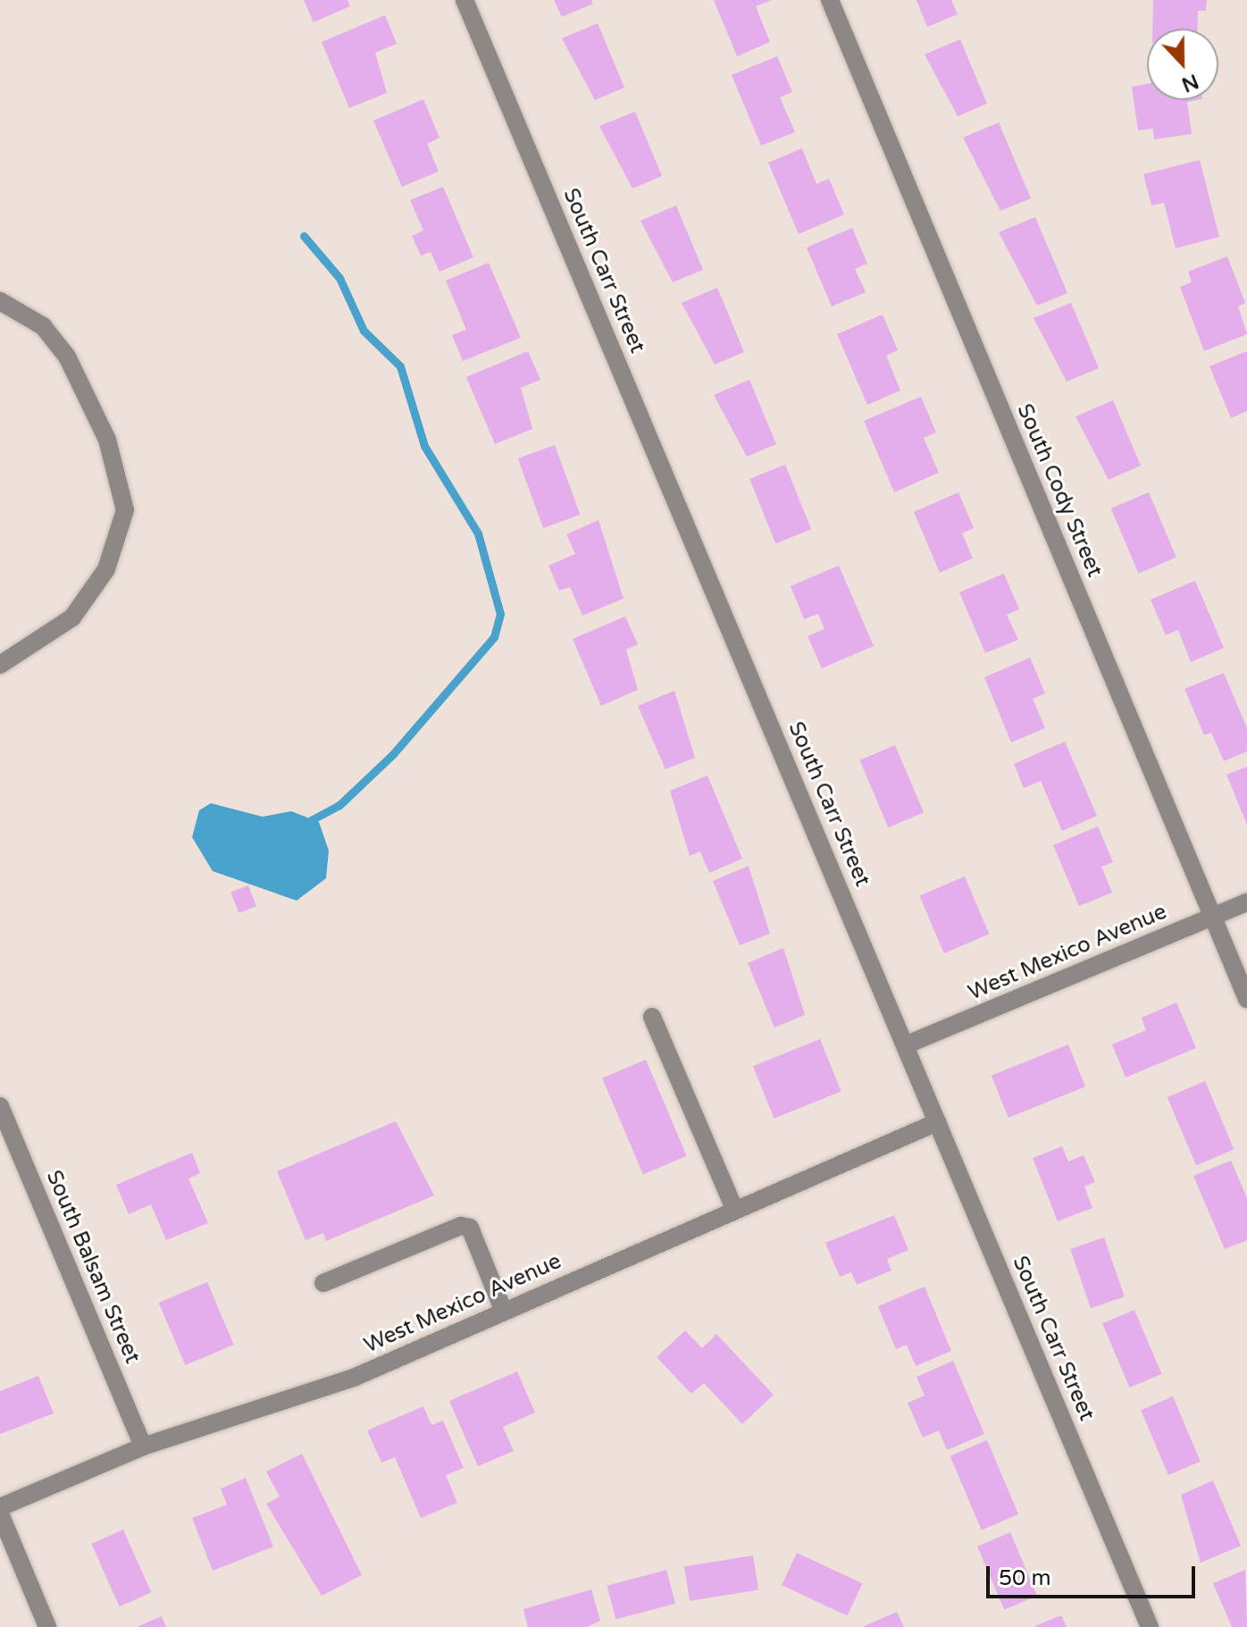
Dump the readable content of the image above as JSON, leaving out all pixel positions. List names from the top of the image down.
{
  "streets": {
    "street": [
      "South Carr Street",
      "South Cody Street",
      "West Mexico Avenue",
      "South Balsam Street"
    ]
  },
  "crossings": [
    ["South Carr Street", "West Mexico Avenue"],
    ["South Cody Street", "West Mexico Avenue"],
    ["West Mexico Avenue", "South Balsam Street"]
  ],
  "scale_bar": "50 m",
  "north": "bottom"
}
